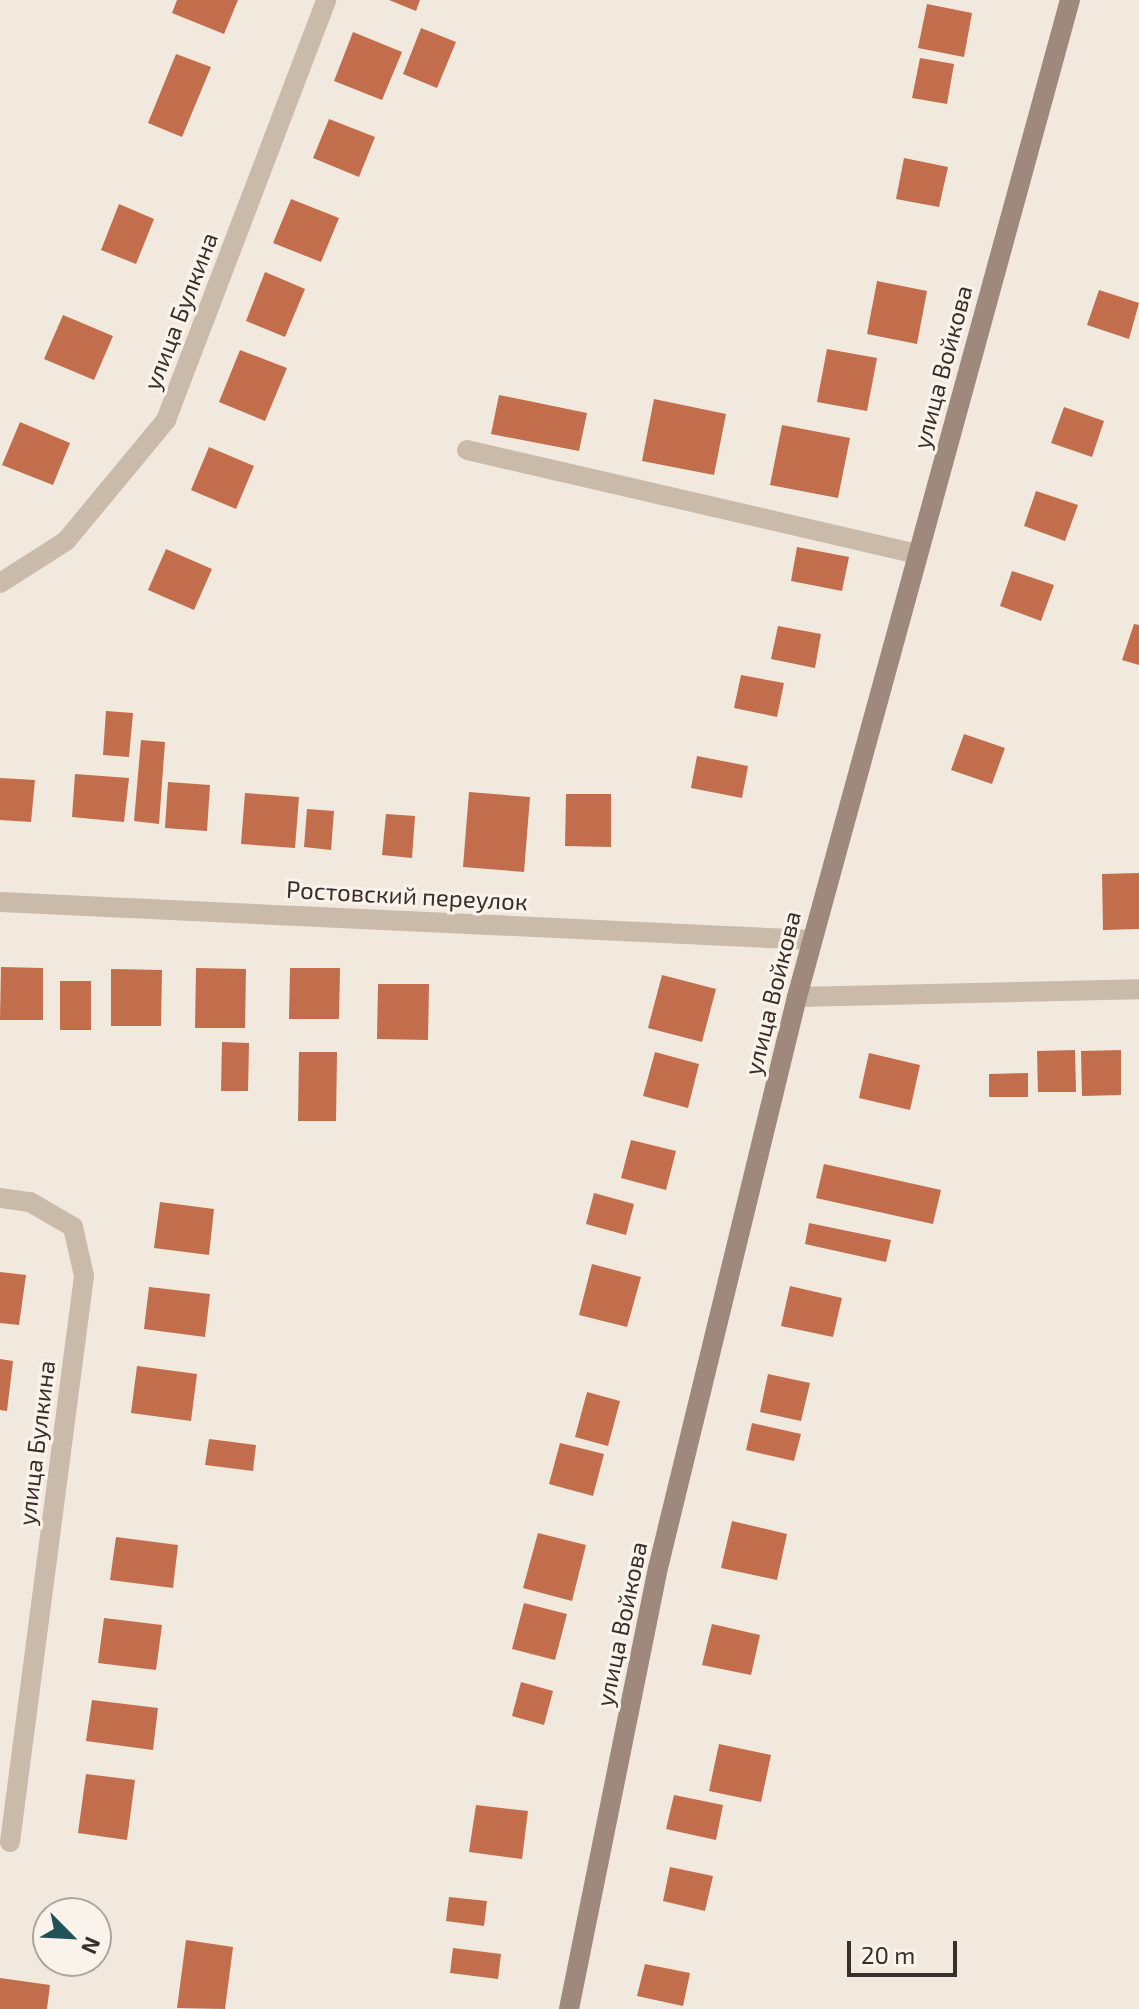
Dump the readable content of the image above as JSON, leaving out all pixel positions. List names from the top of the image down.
{
  "streets": {
    "main road": ["улица Войкова"],
    "street": ["улица Булкина", "Ростовский переулок"]
  },
  "crossings": [
    ["улица Войкова", "Ростовский переулок"]
  ],
  "scale_bar": "20 m",
  "north": "bottom right"
}
